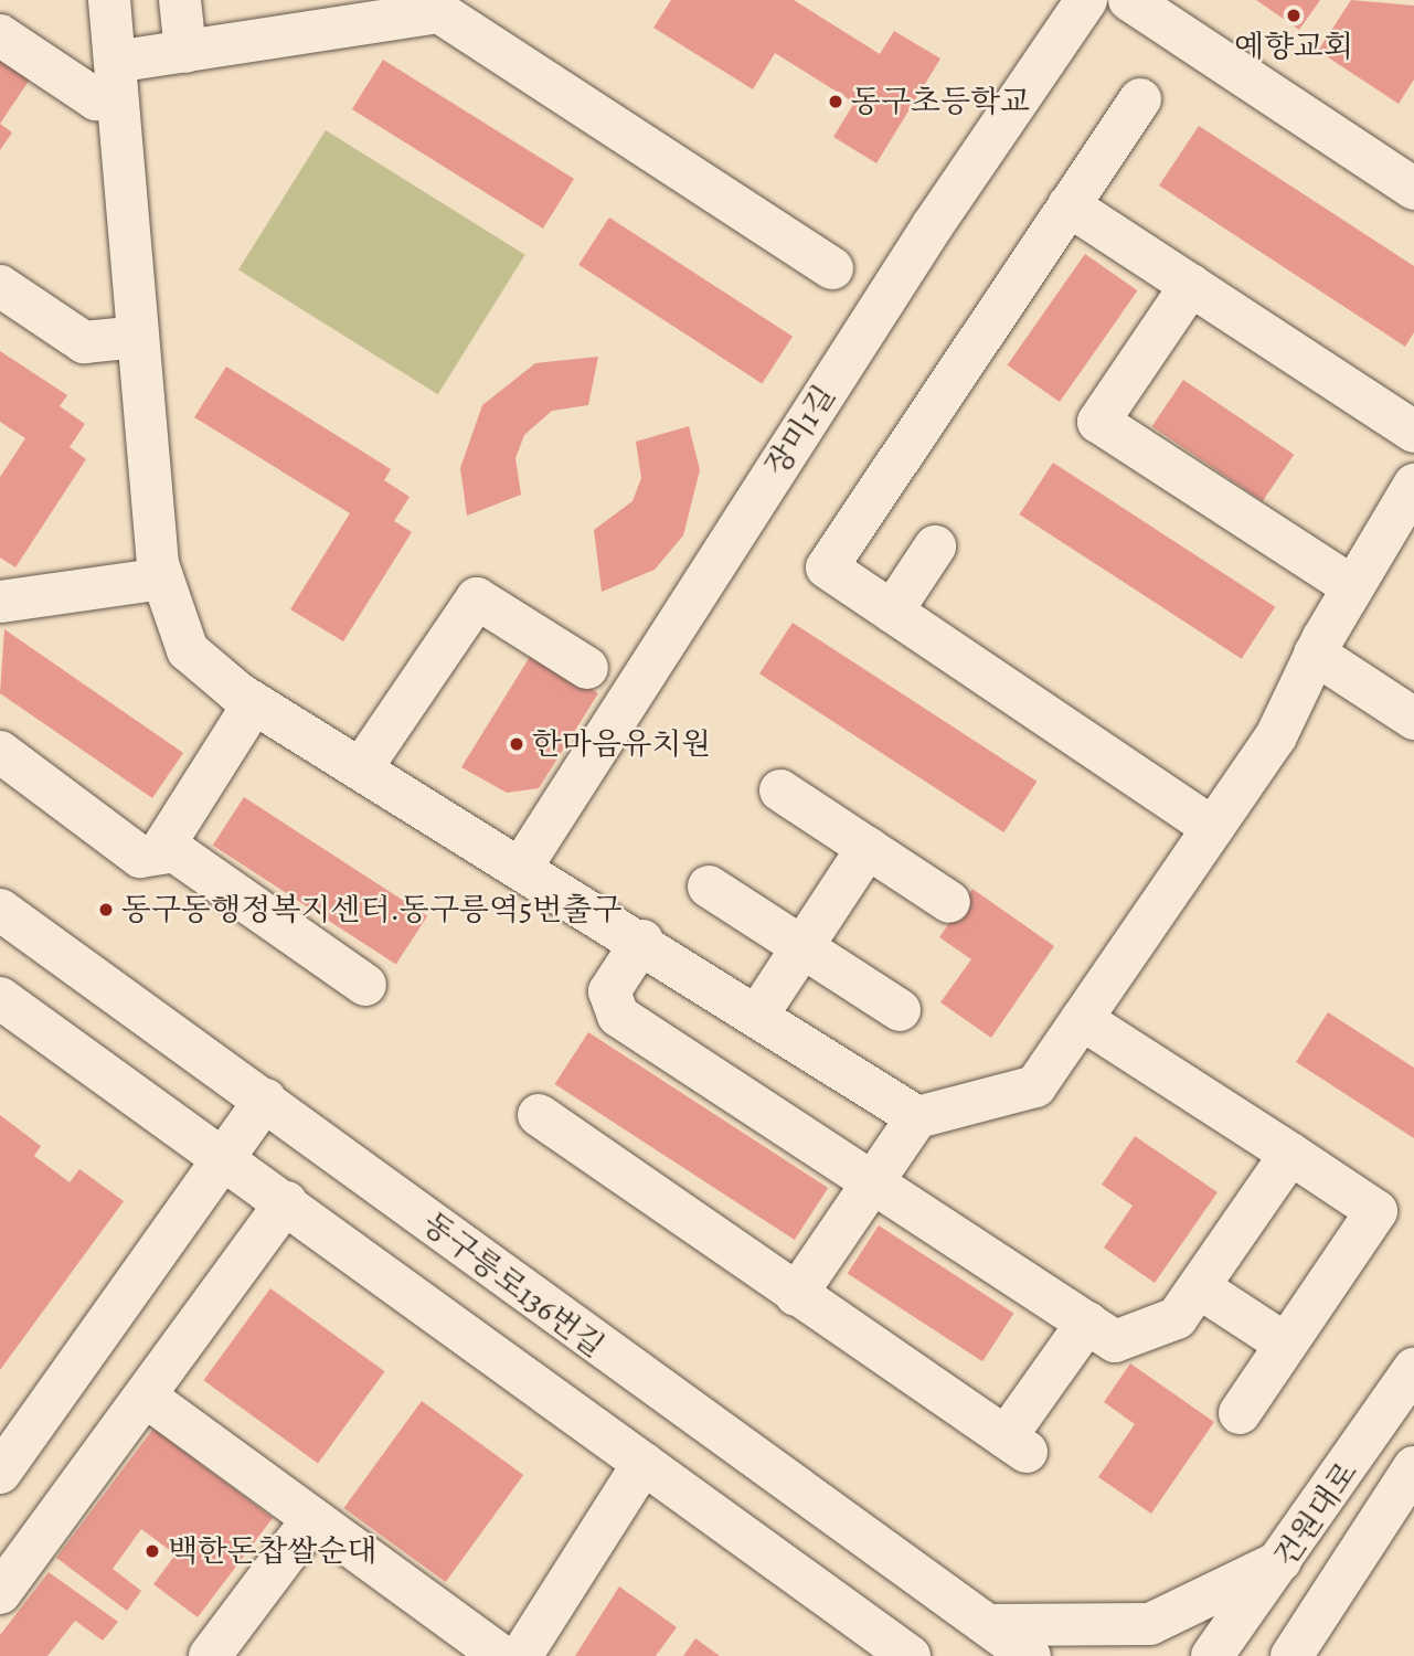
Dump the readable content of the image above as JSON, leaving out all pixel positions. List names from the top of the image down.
{
  "streets": {
    "street": ["장미1길", "동구릉로136번길", "건원대로"]
  },
  "places": [
    "예향교회",
    "동구초등학교",
    "한마음유치원",
    "동구동행정복지센터.동구릉역5번출구",
    "백한돈찹쌀순대"
  ]
}
